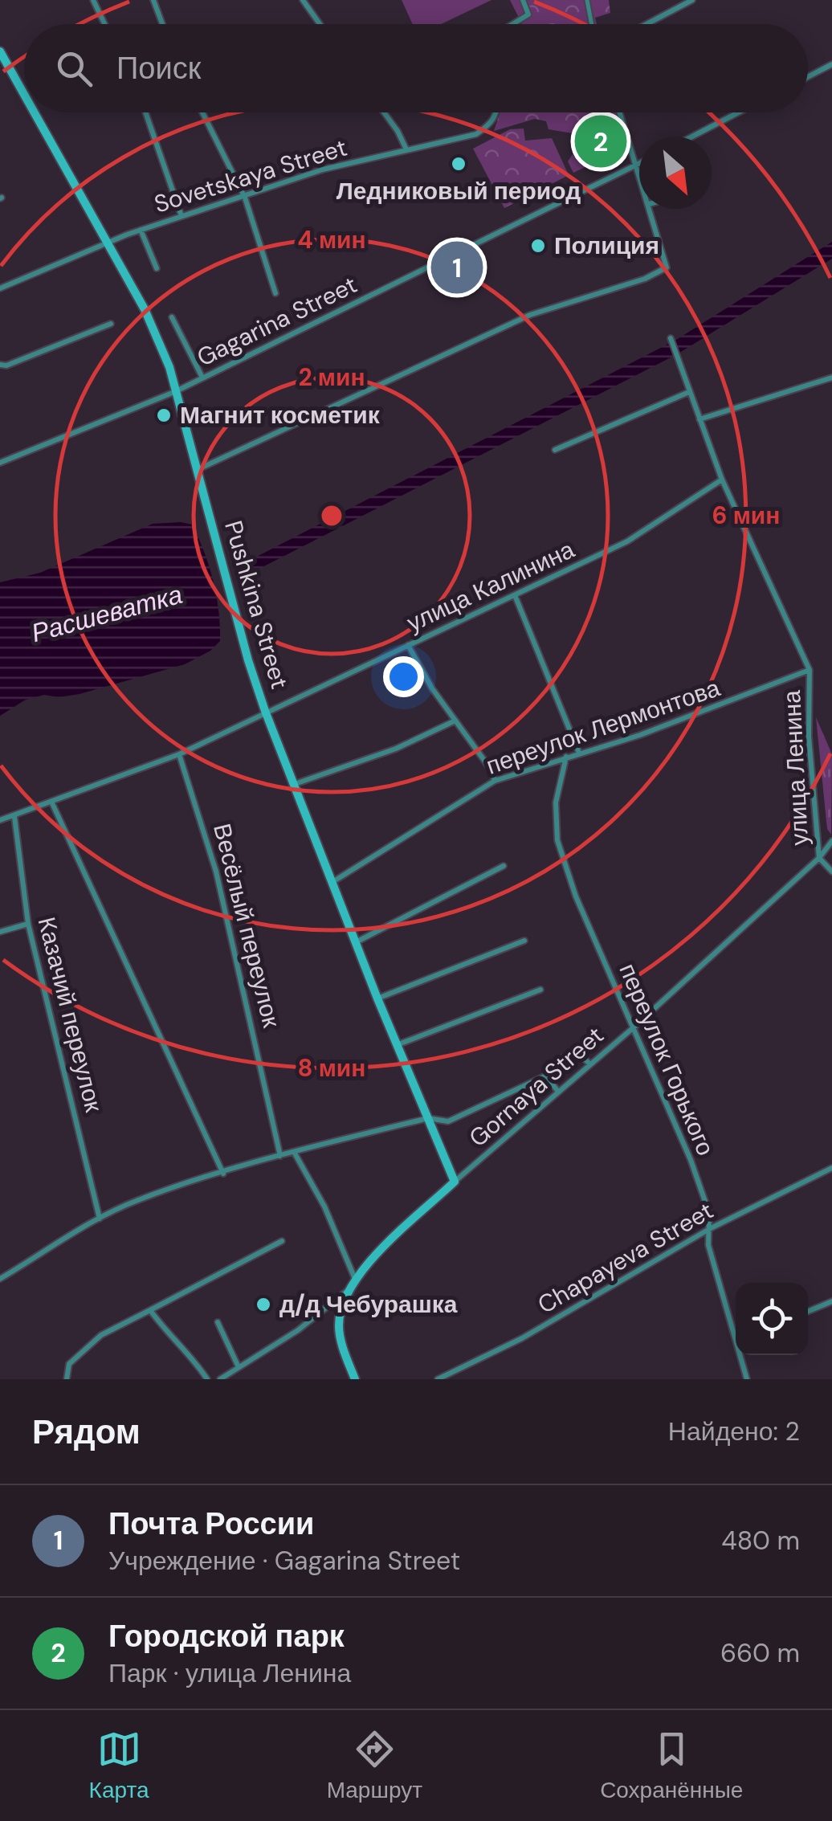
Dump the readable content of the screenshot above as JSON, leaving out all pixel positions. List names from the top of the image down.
{
  "streets": {
    "main road": ["Pushkina Street"],
    "street": [
      "Sovetskaya Street",
      "Gagarina Street",
      "улица Калинина",
      "переулок Лермонтова",
      "улица Ленина",
      "Весёлый переулок",
      "Казачий переулок",
      "переулок Горького",
      "Gornaya Street",
      "Chapayeva Street"
    ]
  },
  "crossings": [
    ["Sovetskaya Street", "Pushkina Street"],
    ["Gagarina Street", "Pushkina Street"],
    ["улица Калинина", "Pushkina Street"],
    ["улица Калинина", "улица Ленина"],
    ["улица Калинина", "Весёлый переулок"],
    ["улица Калинина", "Казачий переулок"],
    ["Pushkina Street", "переулок Лермонтова"],
    ["Pushkina Street", "Gornaya Street"],
    ["переулок Лермонтова", "улица Ленина"],
    ["переулок Лермонтова", "переулок Горького"],
    ["улица Ленина", "Gornaya Street"],
    ["переулок Горького", "Gornaya Street"],
    ["переулок Горького", "Chapayeva Street"]
  ],
  "water": ["Расшеватка"],
  "places": [
    "Ледниковый период",
    "Полиция",
    "Магнит косметик",
    "д/д Чебурашка"
  ],
  "north": "bottom right",
  "page": {
    "search": "Поиск",
    "pins": ["2", "1"],
    "heading": ["Рядом", "Найдено: 2"],
    "list": [
      {
        "mark": "1",
        "name": "Почта России",
        "note": "Учреждение · Gagarina Street",
        "value": "480 m"
      },
      {
        "mark": "2",
        "name": "Городской парк",
        "note": "Парк · улица Ленина",
        "value": "660 m"
      }
    ],
    "nav": ["Карта", "Маршрут", "Сохранённые"]
  },
  "rings": [
    "4 мин",
    "2 мин",
    "6 мин",
    "8 мин"
  ]
}
